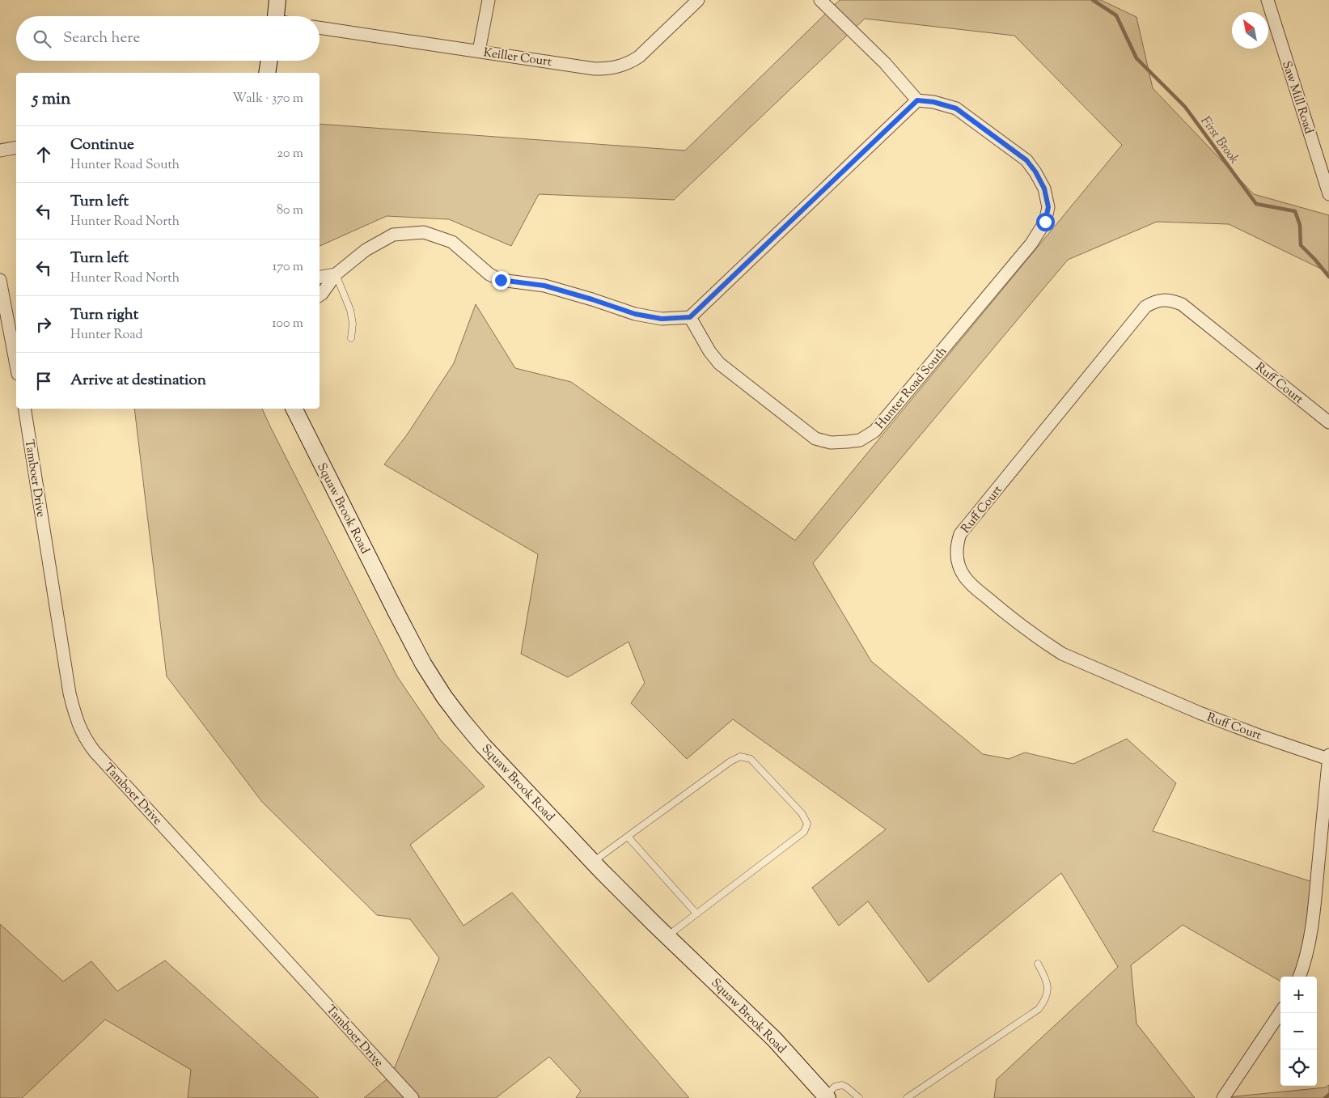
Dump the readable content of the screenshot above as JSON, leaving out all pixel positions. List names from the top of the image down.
{
  "streets": {
    "street": [
      "Keiller Court",
      "Saw Mill Road",
      "Ruff Court",
      "Hunter Road South",
      "Tamboer Drive",
      "Squaw Brook Road"
    ]
  },
  "water": ["First Brook"],
  "north": "top left",
  "page": {
    "search": "Search here",
    "heading": ["5 min", "Walk · 370 m"],
    "list": [
      ["Continue", "Hunter Road South", "20 m"],
      ["Turn left", "Hunter Road North", "80 m"],
      ["Turn left", "Hunter Road North", "170 m"],
      ["Turn right", "Hunter Road", "100 m"],
      "Arrive at destination"
    ],
    "map_buttons": ["+", "−"]
  }
}
